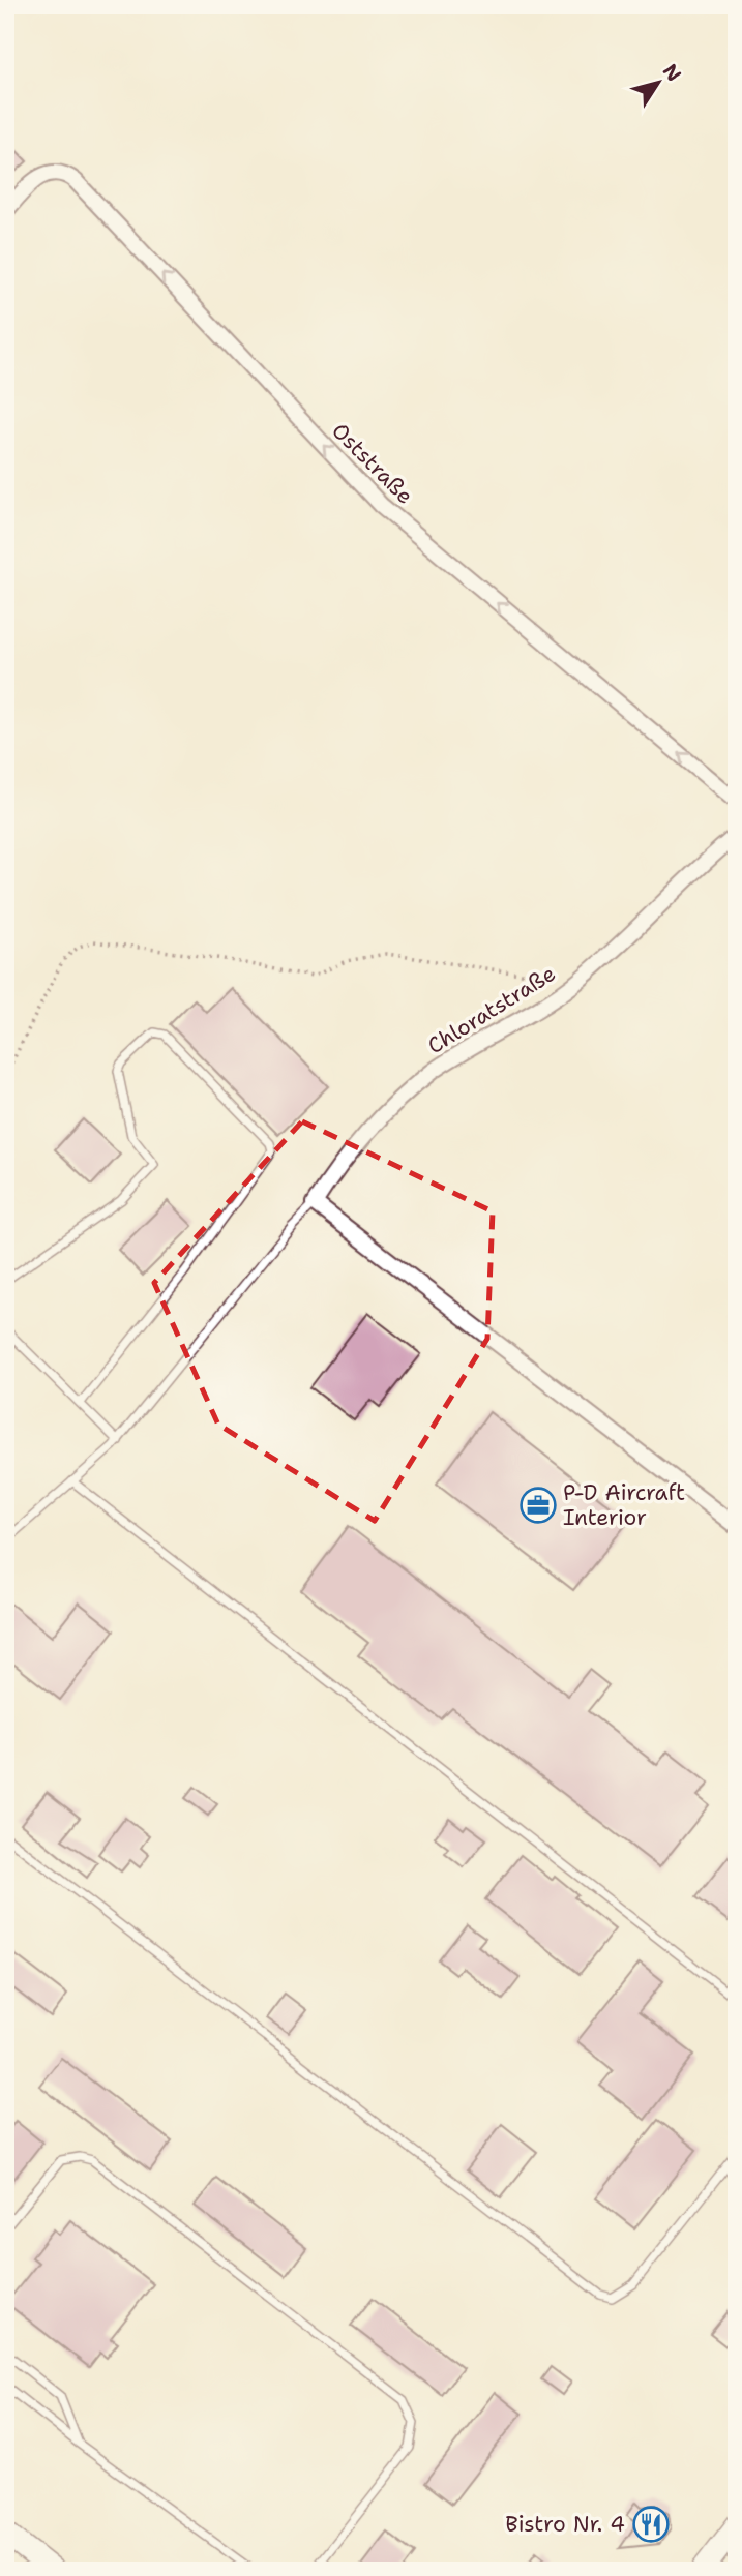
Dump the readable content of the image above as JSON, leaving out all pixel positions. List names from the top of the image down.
{
  "streets": {
    "street": ["Oststraße", "Chloratstraße"]
  },
  "one_way": ["Oststraße"],
  "places": {
    "office": ["P-D Aircraft Interior"],
    "restaurant": ["Bistro Nr. 4"]
  },
  "north": "top right"
}
